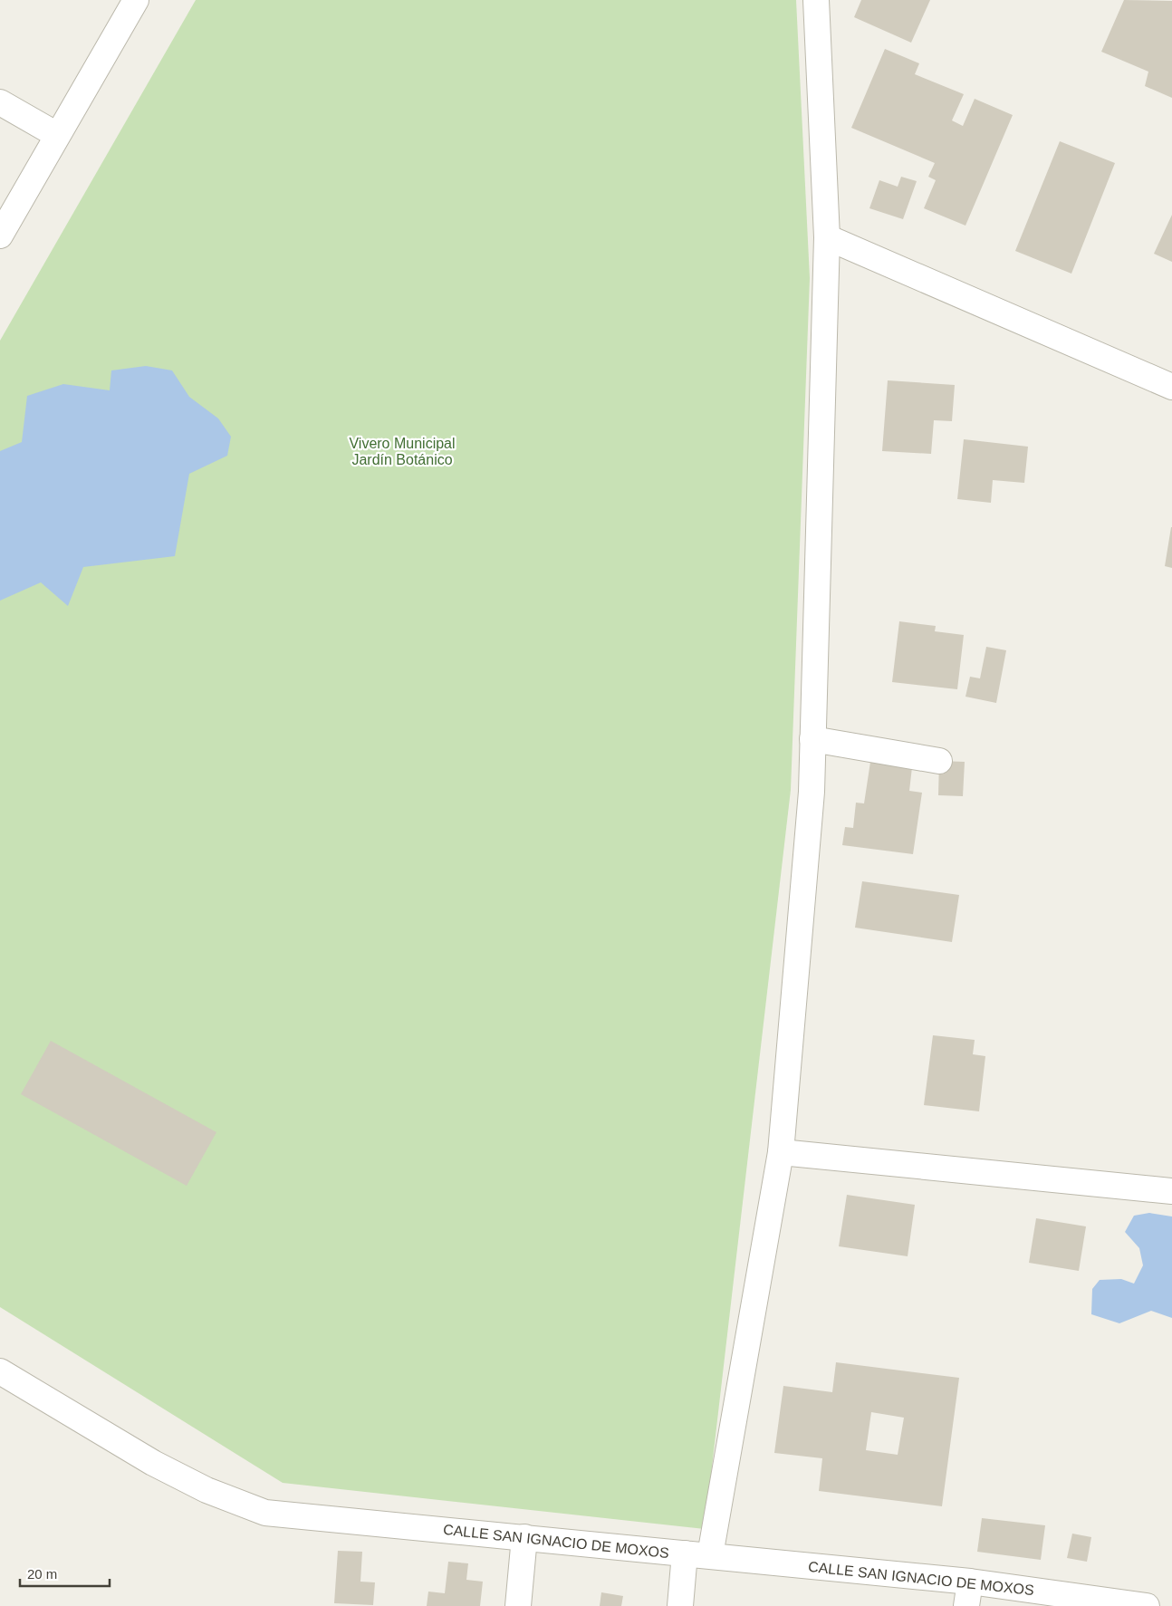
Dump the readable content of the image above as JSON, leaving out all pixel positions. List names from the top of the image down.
{
  "streets": {
    "street": ["CALLE SAN IGNACIO DE MOXOS"]
  },
  "parks": ["Vivero Municipal Jardín Botánico"],
  "scale_bar": "20 m"
}
